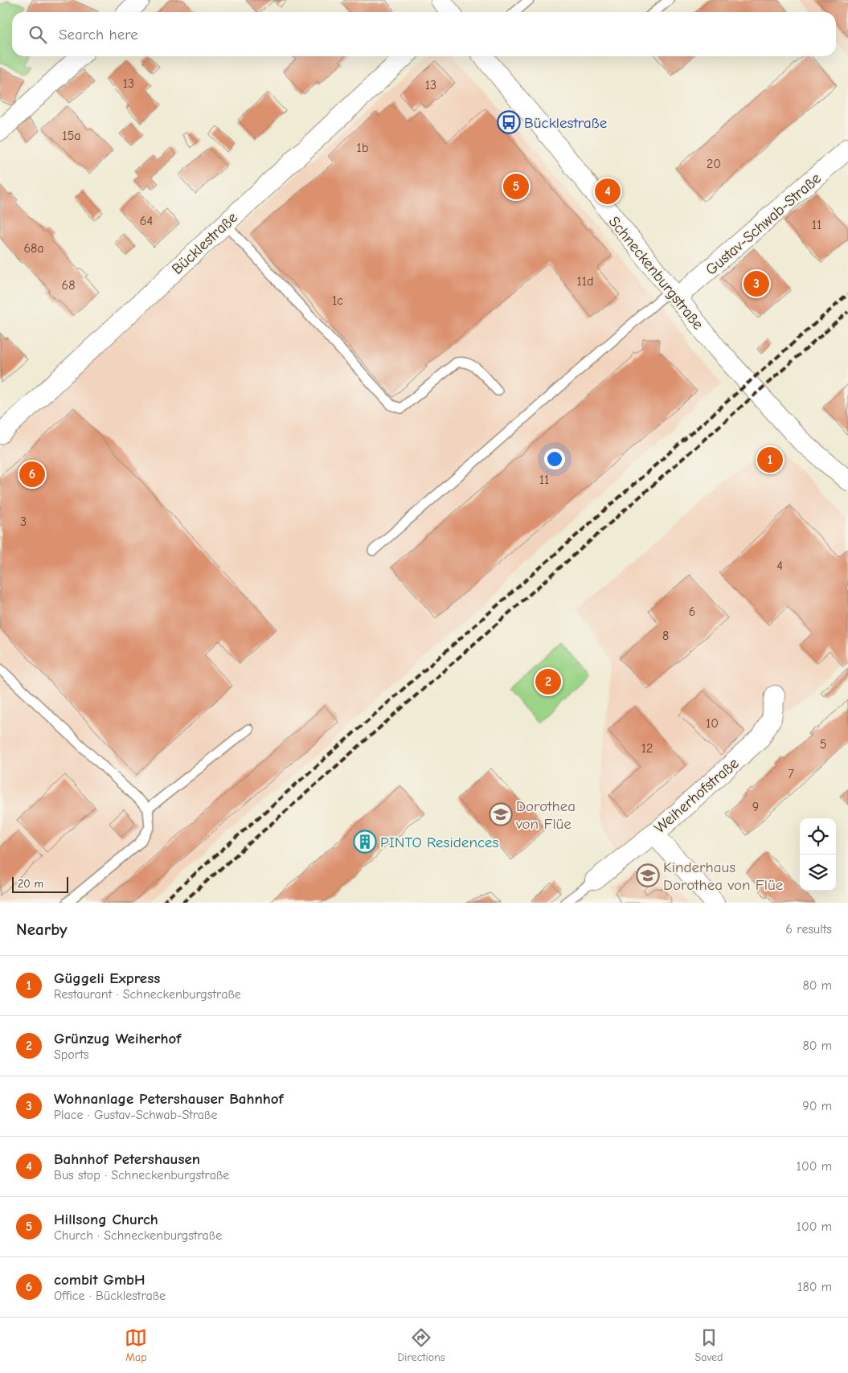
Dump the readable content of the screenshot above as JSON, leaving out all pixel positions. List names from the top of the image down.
{
  "streets": {
    "street": [
      "Gustav-Schwab-Straße",
      "Bücklestraße",
      "Schneckenburgstraße",
      "Weiherhofstraße"
    ]
  },
  "crossings": [
    ["Gustav-Schwab-Straße", "Schneckenburgstraße"]
  ],
  "places": {
    "bus stop": ["Bücklestraße"],
    "school or university": ["Dorothea von Flüe", "Kinderhaus Dorothea von Flüe"],
    "building": ["PINTO Residences"]
  },
  "house_numbers": [
    "13",
    "13",
    "15a",
    "1b",
    "20",
    "64",
    "11",
    "68a",
    "11d",
    "68",
    "1c",
    "11",
    "3",
    "4",
    "6",
    "8",
    "10",
    "5",
    "12",
    "7",
    "9"
  ],
  "scale_bar": "20 m",
  "page": {
    "search": "Search here",
    "pins": [
      "5",
      "4",
      "3",
      "1",
      "6",
      "2"
    ],
    "scale": "20 m",
    "heading": ["Nearby", "6 results"],
    "list": [
      {
        "mark": "1",
        "name": "Güggeli Express",
        "note": "Restaurant · Schneckenburgstraße",
        "value": "80 m"
      },
      {
        "mark": "2",
        "name": "Grünzug Weiherhof",
        "note": "Sports",
        "value": "80 m"
      },
      {
        "mark": "3",
        "name": "Wohnanlage Petershauser Bahnhof",
        "note": "Place · Gustav-Schwab-Straße",
        "value": "90 m"
      },
      {
        "mark": "4",
        "name": "Bahnhof Petershausen",
        "note": "Bus stop · Schneckenburgstraße",
        "value": "100 m"
      },
      {
        "mark": "5",
        "name": "Hillsong Church",
        "note": "Church · Schneckenburgstraße",
        "value": "100 m"
      },
      {
        "mark": "6",
        "name": "combit GmbH",
        "note": "Office · Bücklestraße",
        "value": "180 m"
      }
    ],
    "nav": ["Map", "Directions", "Saved"]
  }
}
